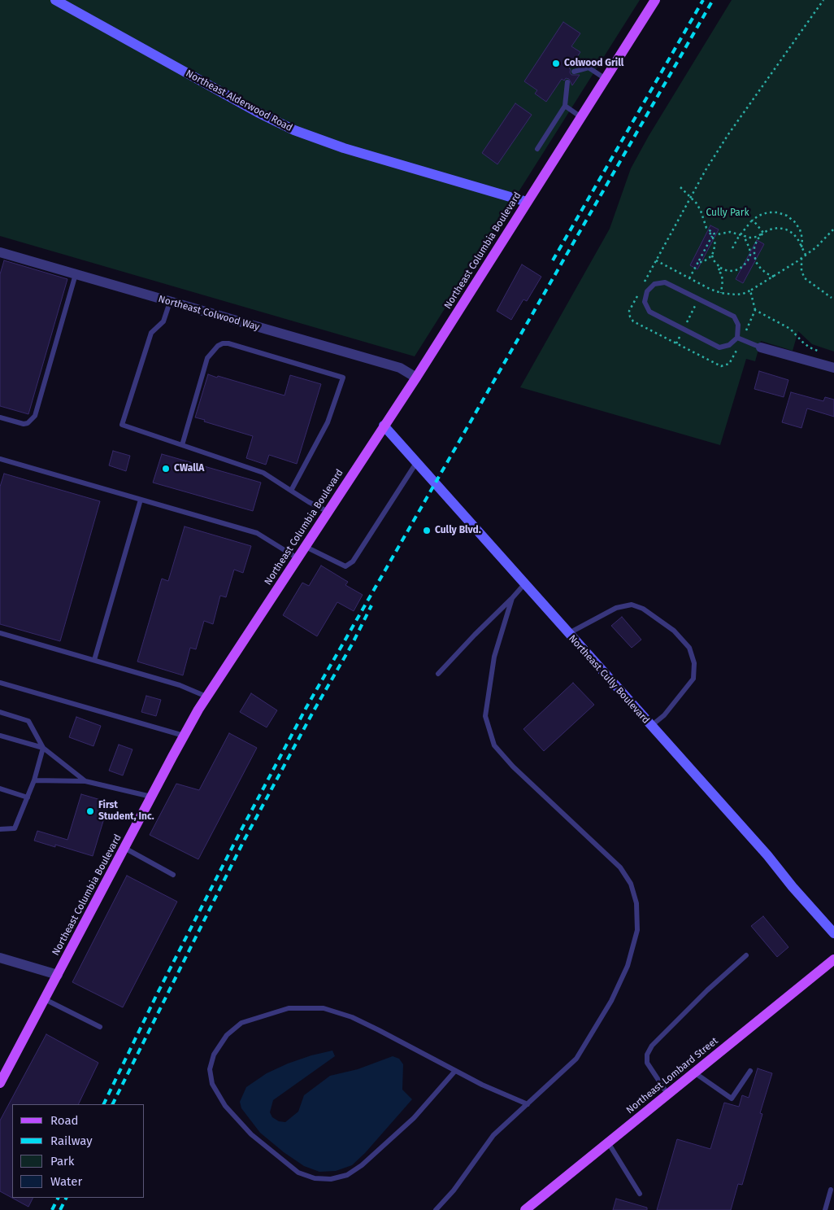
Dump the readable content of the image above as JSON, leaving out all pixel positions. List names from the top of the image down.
{
  "streets": {
    "main road": ["Northeast Columbia Boulevard", "Northeast Lombard Street"],
    "street": ["Northeast Alderwood Road", "Northeast Colwood Way", "Northeast Cully Boulevard"]
  },
  "crossings": [
    ["Northeast Alderwood Road", "Northeast Columbia Boulevard"],
    ["Northeast Columbia Boulevard", "Northeast Colwood Way"],
    ["Northeast Columbia Boulevard", "Northeast Cully Boulevard"]
  ],
  "parks": ["Cully Park"],
  "places": [
    "Colwood Grill",
    "CWallA",
    "Cully Blvd.",
    "First Student, Inc."
  ],
  "legend": [
    "Road",
    "Railway",
    "Park",
    "Water"
  ]
}
